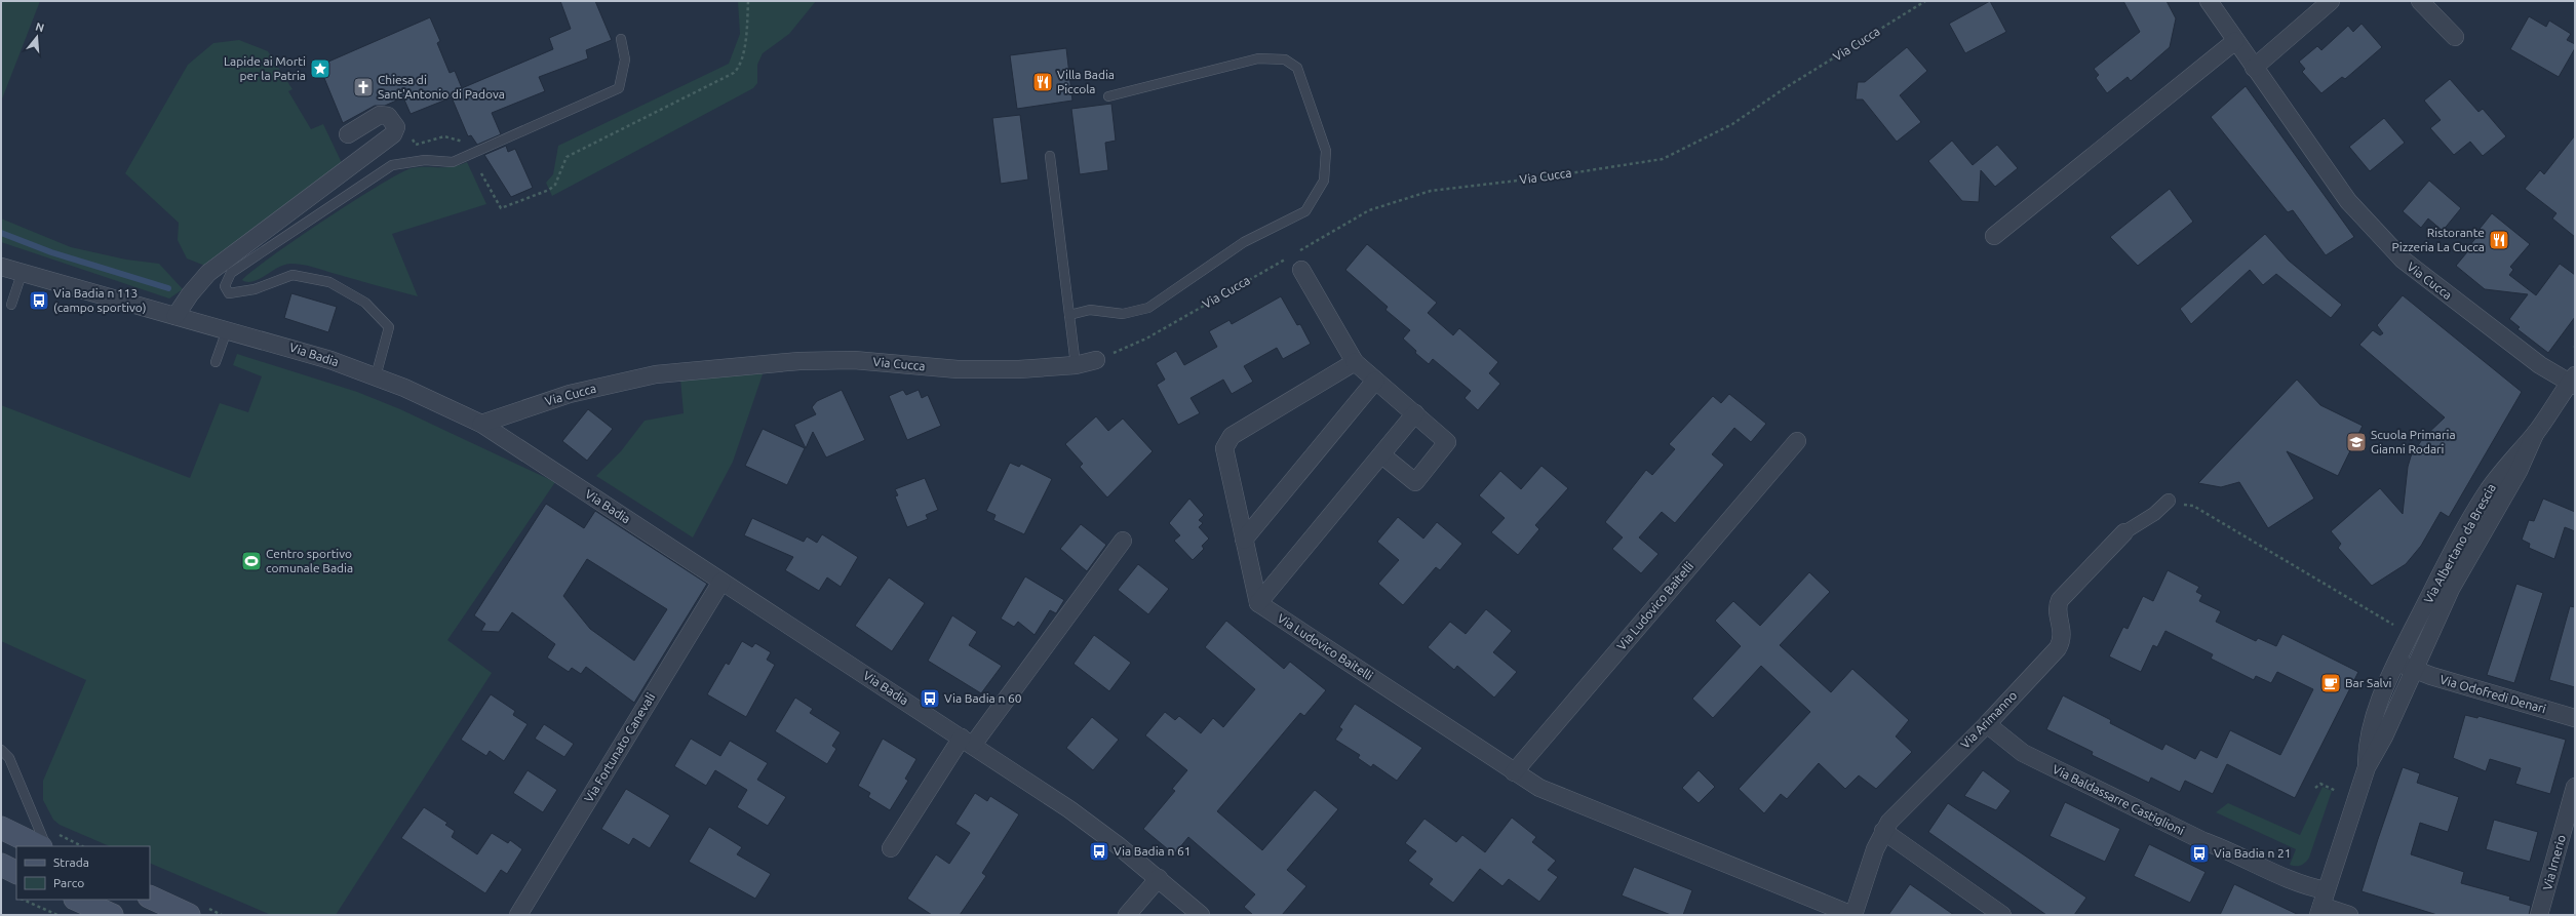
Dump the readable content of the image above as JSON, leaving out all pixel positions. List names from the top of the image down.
{
  "streets": {
    "street": [
      "Via Cucca",
      "Via Badia",
      "Via Albertano da Brescia",
      "Via Ludovico Baitelli",
      "Via Odofredi Denari",
      "Via Arimanno",
      "Via Fortunato Canevali",
      "Via Baldassarre Castiglioni",
      "Via Irnerio"
    ]
  },
  "crossings": [
    ["Via Cucca", "Via Badia"],
    ["Via Cucca", "Via Albertano da Brescia"],
    ["Via Badia", "Via Fortunato Canevali"],
    ["Via Albertano da Brescia", "Via Odofredi Denari"],
    ["Via Albertano da Brescia", "Via Baldassarre Castiglioni"],
    ["Via Ludovico Baitelli", "Via Arimanno"],
    ["Via Arimanno", "Via Baldassarre Castiglioni"]
  ],
  "places": {
    "place": ["Lapide ai Morti per la Patria"],
    "restaurant": ["Villa Badia Piccola", "Ristorante Pizzeria La Cucca"],
    "church": ["Chiesa di Sant'Antonio di Padova"],
    "bus stop": [
      "Via Badia n 113 (campo sportivo)",
      "Via Badia n 60",
      "Via Badia n 61",
      "Via Badia n 21"
    ],
    "school or university": ["Scuola Primaria Gianni Rodari"],
    "sports": ["Centro sportivo comunale Badia"],
    "cafe": ["Bar Salvi"]
  },
  "legend": ["Strada", "Parco"],
  "north": "top"
}
